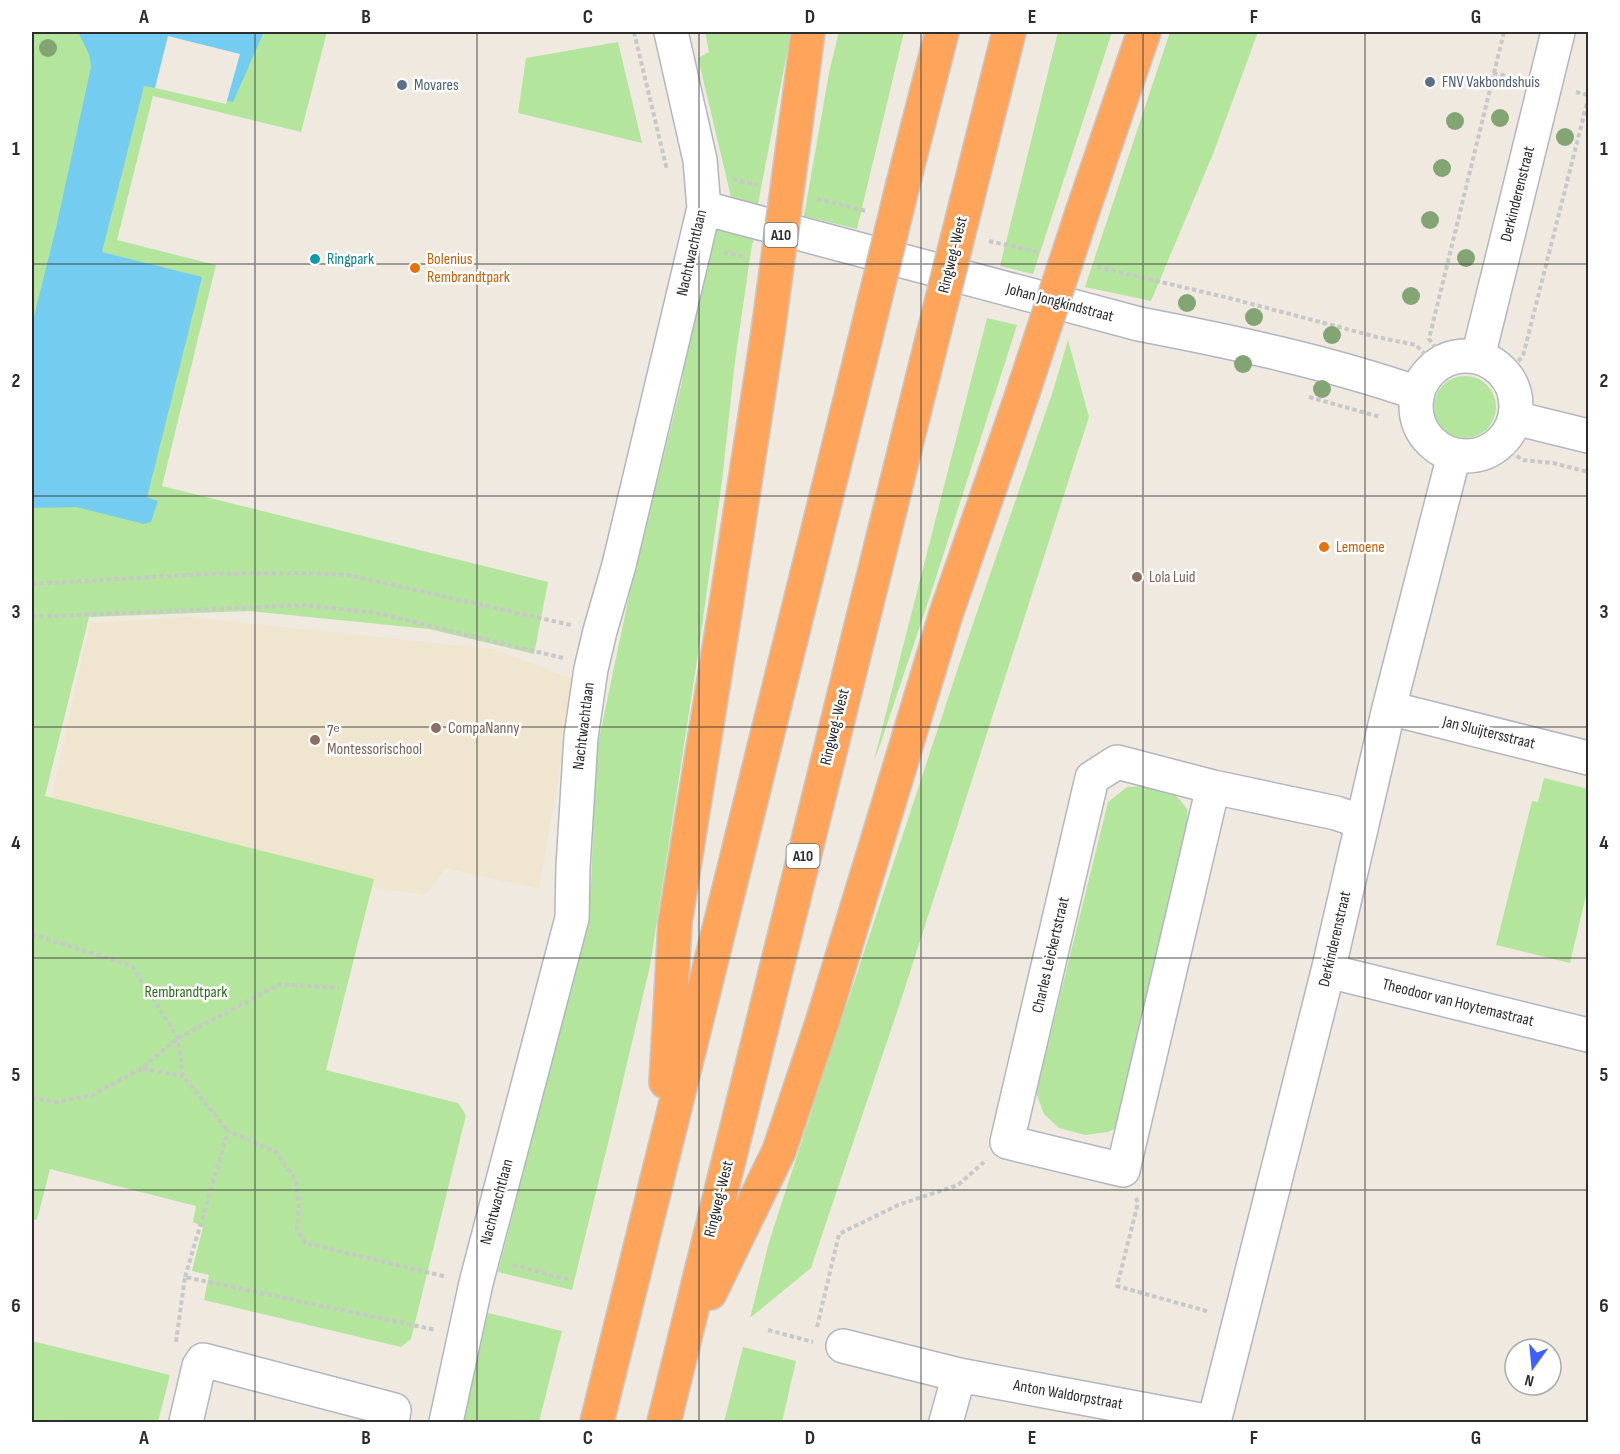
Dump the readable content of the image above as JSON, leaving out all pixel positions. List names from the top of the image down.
{
  "streets": {
    "highway": ["A10", "Ringweg-West"],
    "street": [
      "Derkinderenstraat",
      "Nachtwachtlaan",
      "Johan Jongkindstraat",
      "Jan Sluijtersstraat",
      "Charles Leickertstraat",
      "Theodoor van Hoytemastraat",
      "Anton Waldorpstraat"
    ]
  },
  "crossings": [
    ["Derkinderenstraat", "Johan Jongkindstraat"],
    ["Derkinderenstraat", "Jan Sluijtersstraat"],
    ["Derkinderenstraat", "Charles Leickertstraat"],
    ["Derkinderenstraat", "Theodoor van Hoytemastraat"],
    ["Derkinderenstraat", "Anton Waldorpstraat"],
    ["A10", "Ringweg-West"],
    ["Nachtwachtlaan", "Johan Jongkindstraat"]
  ],
  "parks": ["Rembrandtpark"],
  "places": [
    "FNV Vakbondshuis",
    "Movares",
    "Ringpark",
    "Bolenius Rembrandtpark",
    "Lemoene",
    "Lola Luid",
    "CompaNanny",
    "7ᵉ Montessorischool"
  ],
  "north": "bottom",
  "grid": {
    "columns": [
      "A",
      "B",
      "C",
      "D",
      "E",
      "F",
      "G"
    ],
    "rows": [
      "1",
      "2",
      "3",
      "4",
      "5",
      "6"
    ]
  }
}
